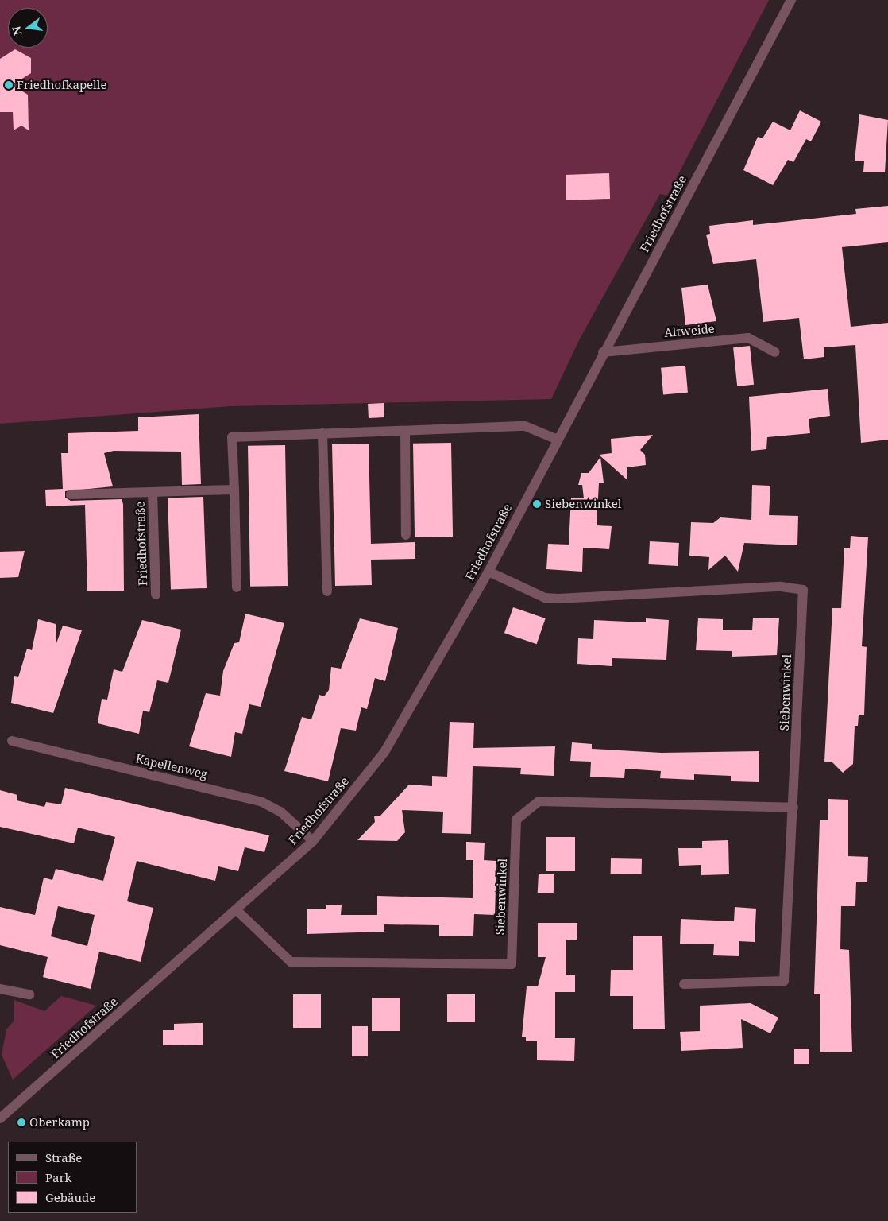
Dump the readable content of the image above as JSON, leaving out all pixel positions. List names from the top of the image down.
{
  "streets": {
    "street": [
      "Friedhofstraße",
      "Altweide",
      "Siebenwinkel",
      "Kapellenweg"
    ]
  },
  "crossings": [
    ["Friedhofstraße", "Altweide"],
    ["Friedhofstraße", "Siebenwinkel"],
    ["Friedhofstraße", "Kapellenweg"]
  ],
  "places": ["Friedhofkapelle", "Siebenwinkel", "Oberkamp"],
  "legend": ["Straße", "Park", "Gebäude"],
  "north": "left"
}
